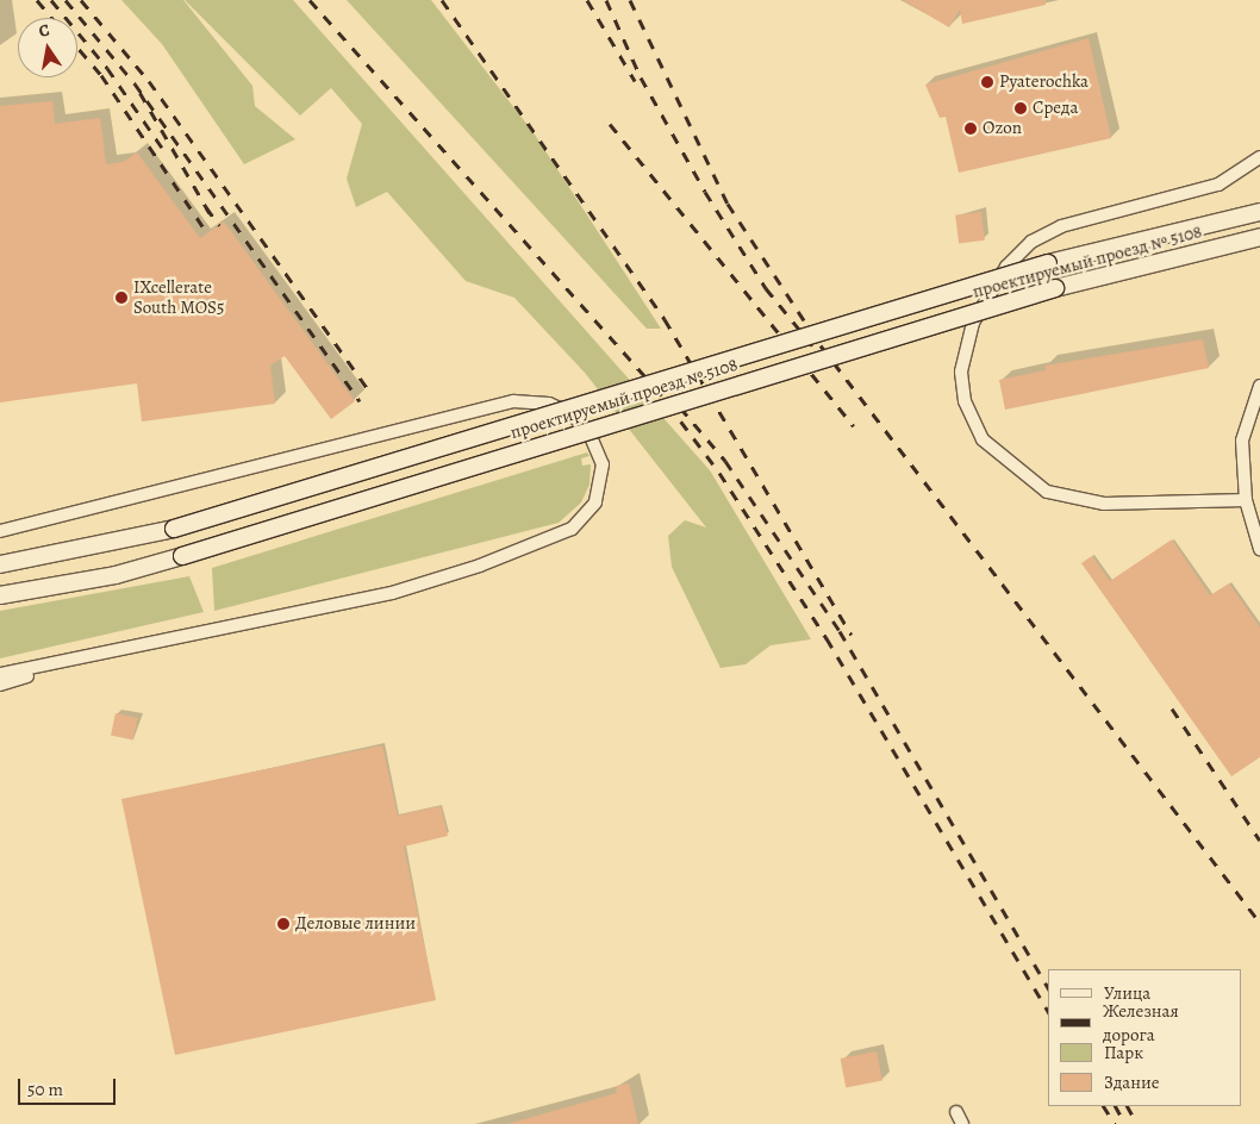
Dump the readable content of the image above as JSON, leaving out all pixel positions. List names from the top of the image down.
{
  "streets": {
    "main road": ["проектируемый проезд № 5108"]
  },
  "places": [
    "Pyaterochka",
    "Среда",
    "Ozon",
    "IXcellerate South MOS5",
    "Деловые линии"
  ],
  "legend": [
    "Улица",
    "Железная дорога",
    "Парк",
    "Здание"
  ],
  "scale_bar": "50 m",
  "north": "top"
}
